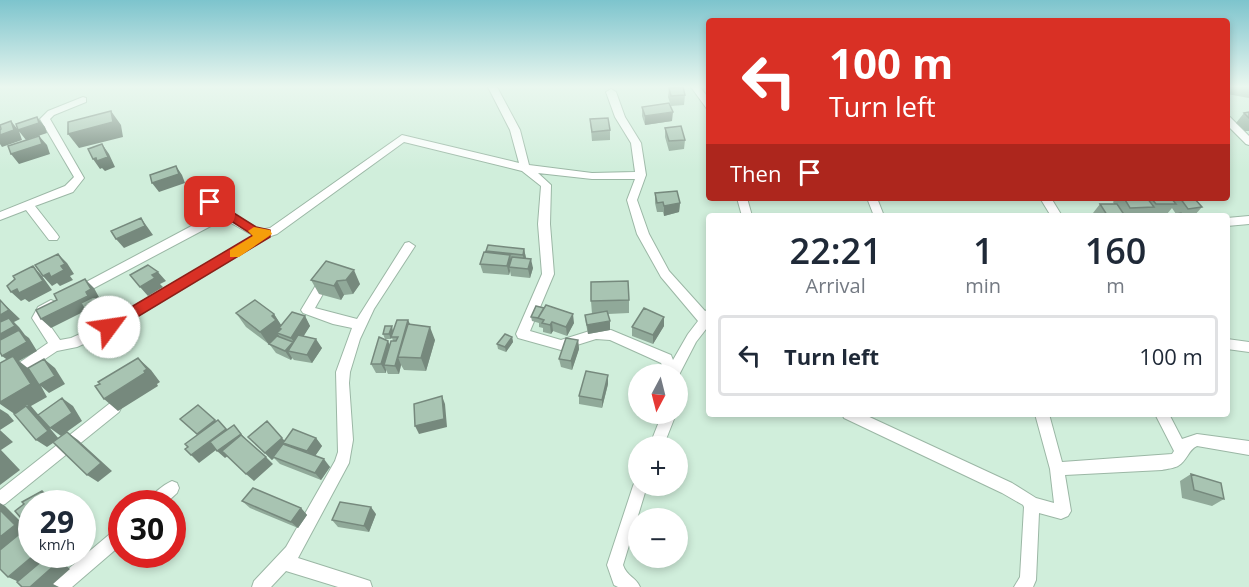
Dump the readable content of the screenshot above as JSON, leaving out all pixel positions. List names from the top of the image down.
{
  "north": "bottom",
  "page": {
    "turn": ["100 m", "Turn left"],
    "then": "Then",
    "eta": [
      "22:21",
      "Arrival",
      "1",
      "min",
      "160",
      "m"
    ],
    "list": [
      {
        "name": "Turn left",
        "value": "100 m"
      }
    ],
    "map_buttons": ["+", "−"],
    "speed": "29 km/h",
    "limit": "30"
  }
}
